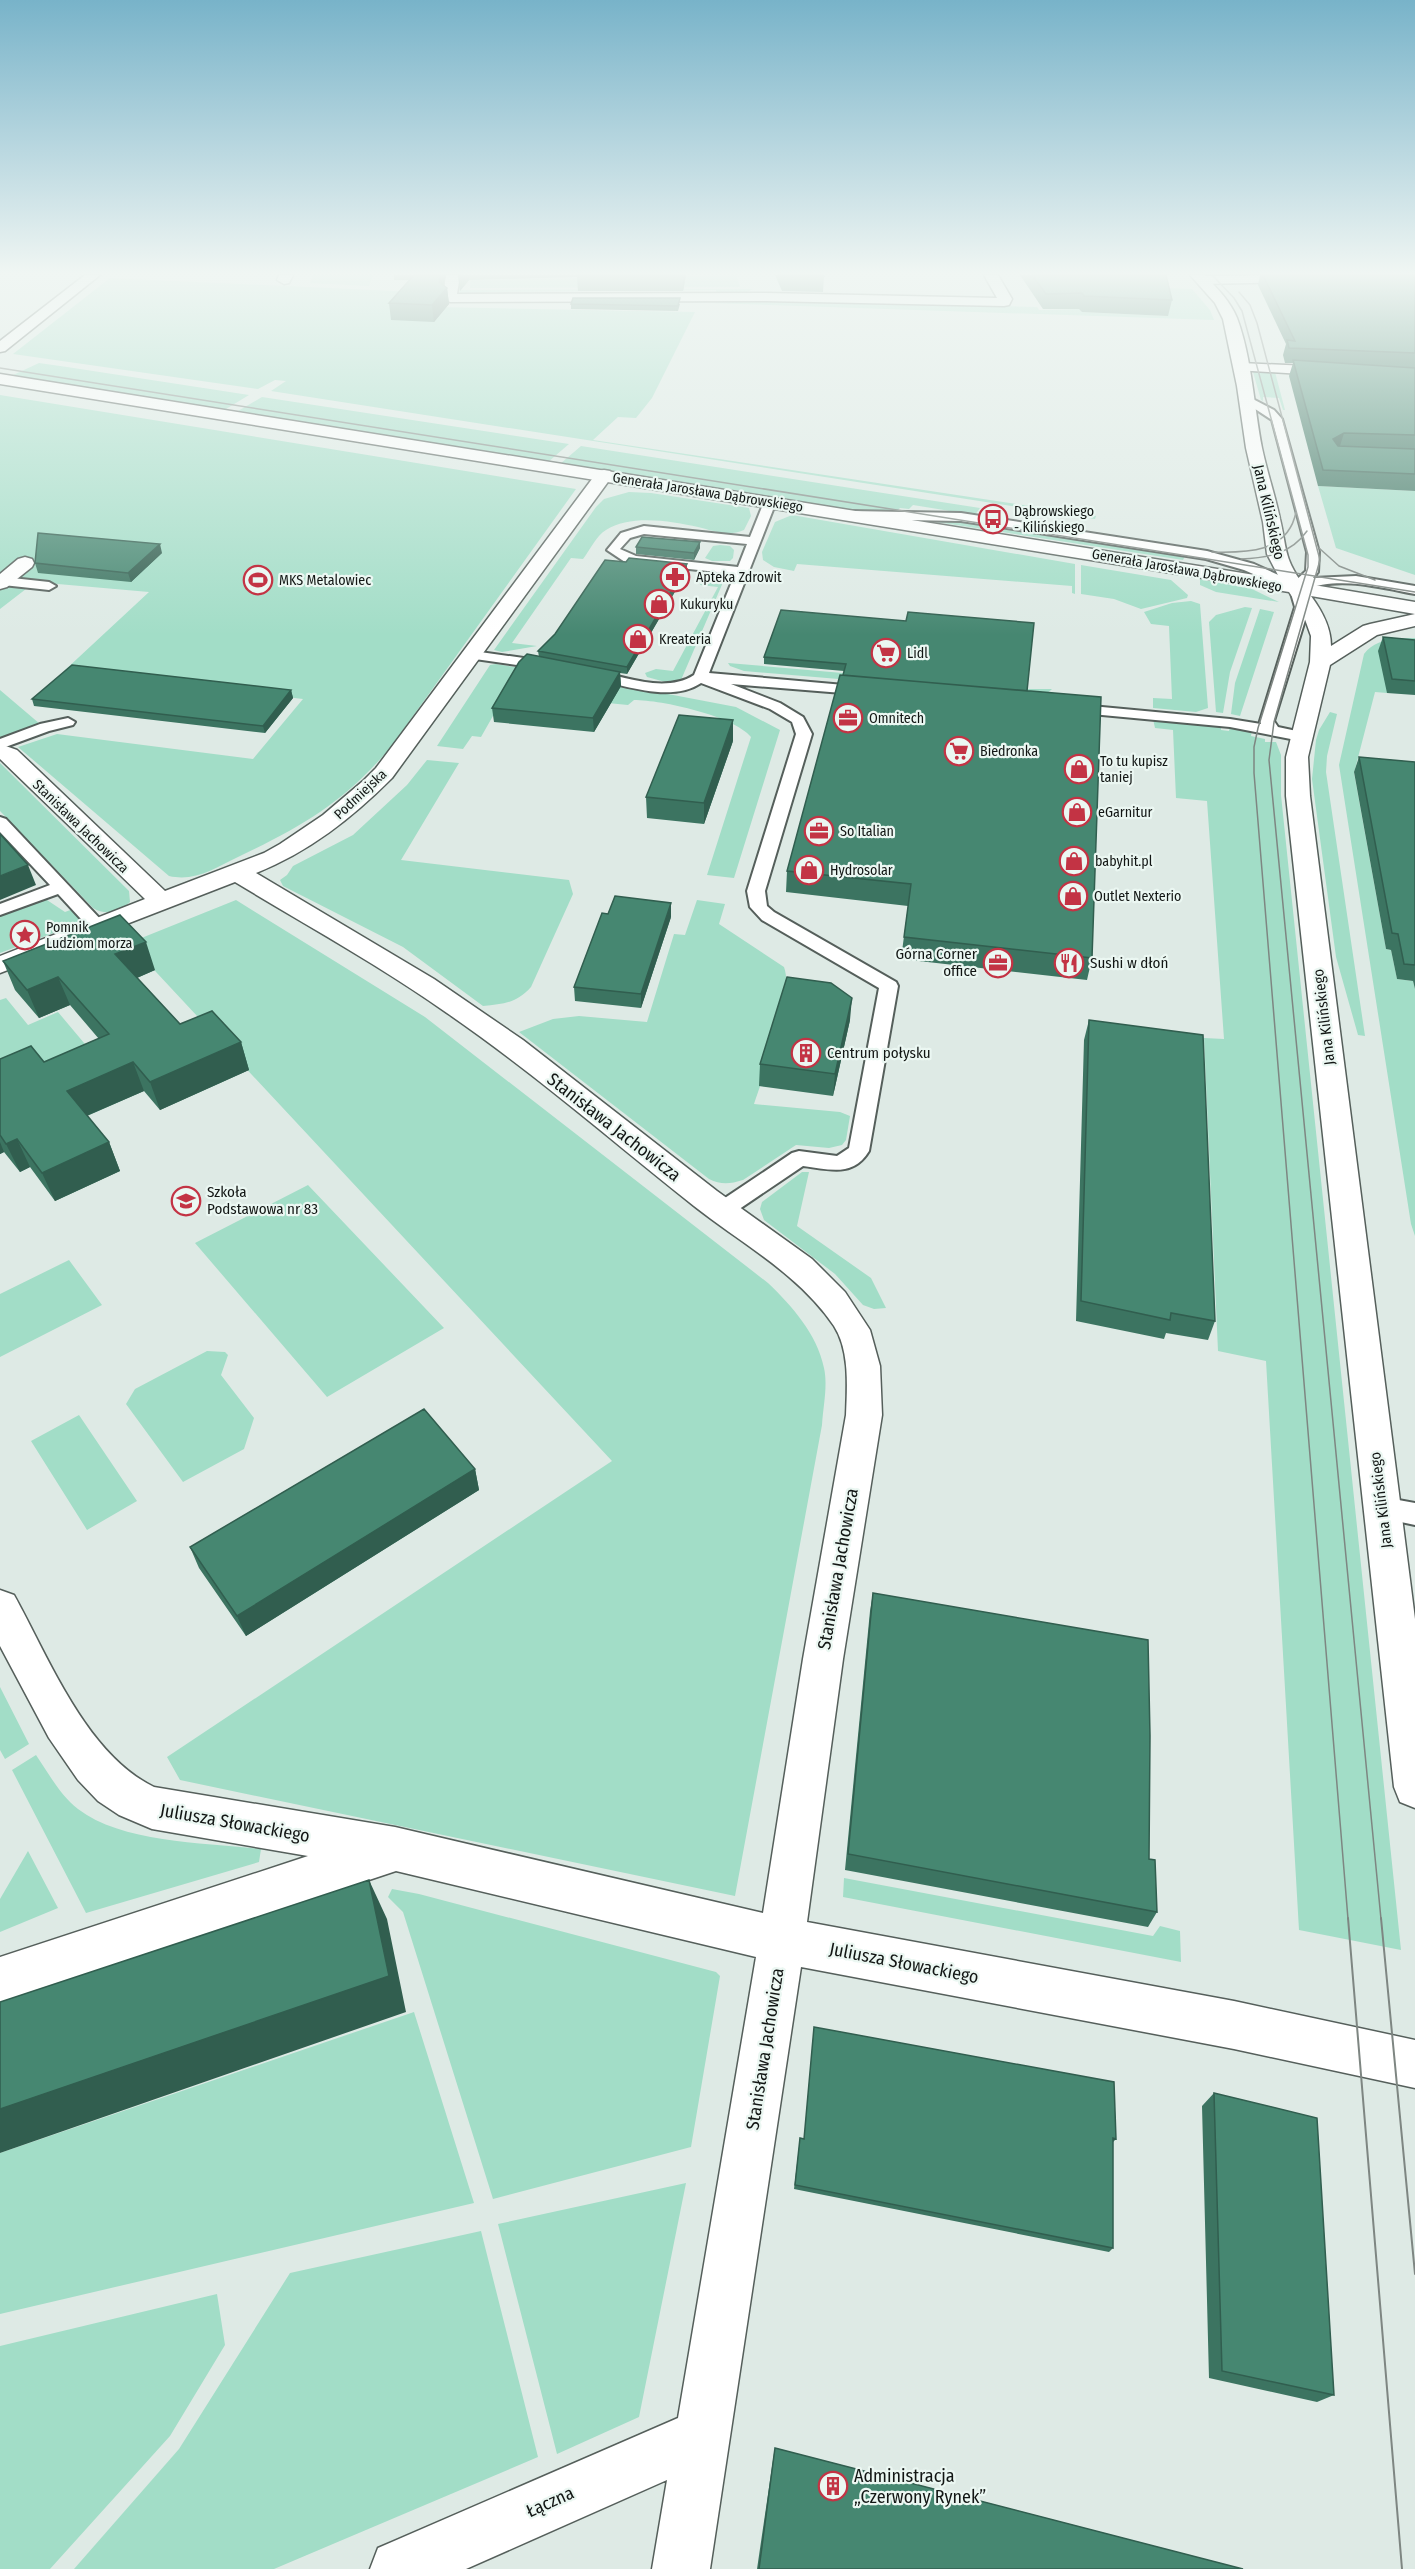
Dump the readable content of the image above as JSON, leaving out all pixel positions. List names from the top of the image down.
{
  "streets": {
    "street": [
      "Generała Jarosława Dąbrowskiego",
      "Jana Kilińskiego",
      "Podmiejska",
      "Stanisława Jachowicza",
      "Juliusza Słowackiego",
      "Łączna"
    ]
  },
  "crossings": [
    ["Generała Jarosława Dąbrowskiego", "Jana Kilińskiego"],
    ["Generała Jarosława Dąbrowskiego", "Podmiejska"],
    ["Podmiejska", "Stanisława Jachowicza"],
    ["Stanisława Jachowicza", "Juliusza Słowackiego"],
    ["Stanisława Jachowicza", "Łączna"]
  ],
  "places": {
    "bus stop": ["Dąbrowskiego - Kilińskiego"],
    "pharmacy": ["Apteka Zdrowit"],
    "sports": ["MKS Metalowiec"],
    "shop": [
      "Kukuryku",
      "Kreateria",
      "To tu kupisz taniej",
      "eGarnitur",
      "babyhit.pl",
      "Hydrosolar",
      "Outlet Nexterio"
    ],
    "supermarket": ["Lidl", "Biedronka"],
    "office": ["Omnitech", "So Italian", "Górna Corner office"],
    "place": ["Pomnik Ludziom morza"],
    "restaurant": ["Sushi w dłoń"],
    "building": ["Centrum połysku", "Administracja „Czerwony Rynek”"],
    "school or university": ["Szkoła Podstawowa nr 83"]
  }
}
